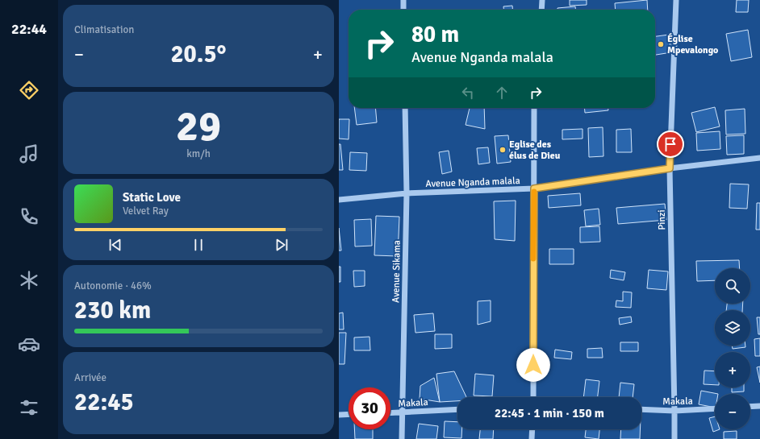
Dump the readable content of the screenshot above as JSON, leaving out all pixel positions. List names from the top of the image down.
{
  "streets": {
    "street": [
      "Avenue Nganda malala",
      "Pinzi",
      "Avenue Sikama",
      "Makala"
    ]
  },
  "crossings": [
    ["Avenue Nganda malala", "Pinzi"],
    ["Avenue Nganda malala", "Avenue Sikama"],
    ["Pinzi", "Makala"],
    ["Avenue Sikama", "Makala"]
  ],
  "places": ["Église Mpevalongo", "Eglise des élus de Dieu"],
  "page": {
    "tabs": "22:44",
    "tile": [
      "Climatisation",
      ["29", "km/h"],
      ["Autonomie · 46%", "230 km"],
      ["Arrivée", "22:45"]
    ],
    "turn": ["80 m", "Avenue Nganda malala"],
    "heat": ["−", "20.5°", "+"],
    "song": ["Static Love", "Velvet Ray"],
    "map_buttons": ["+", "−"],
    "limit": "30",
    "trip": "22:45 · 1 min · 150 m"
  }
}
